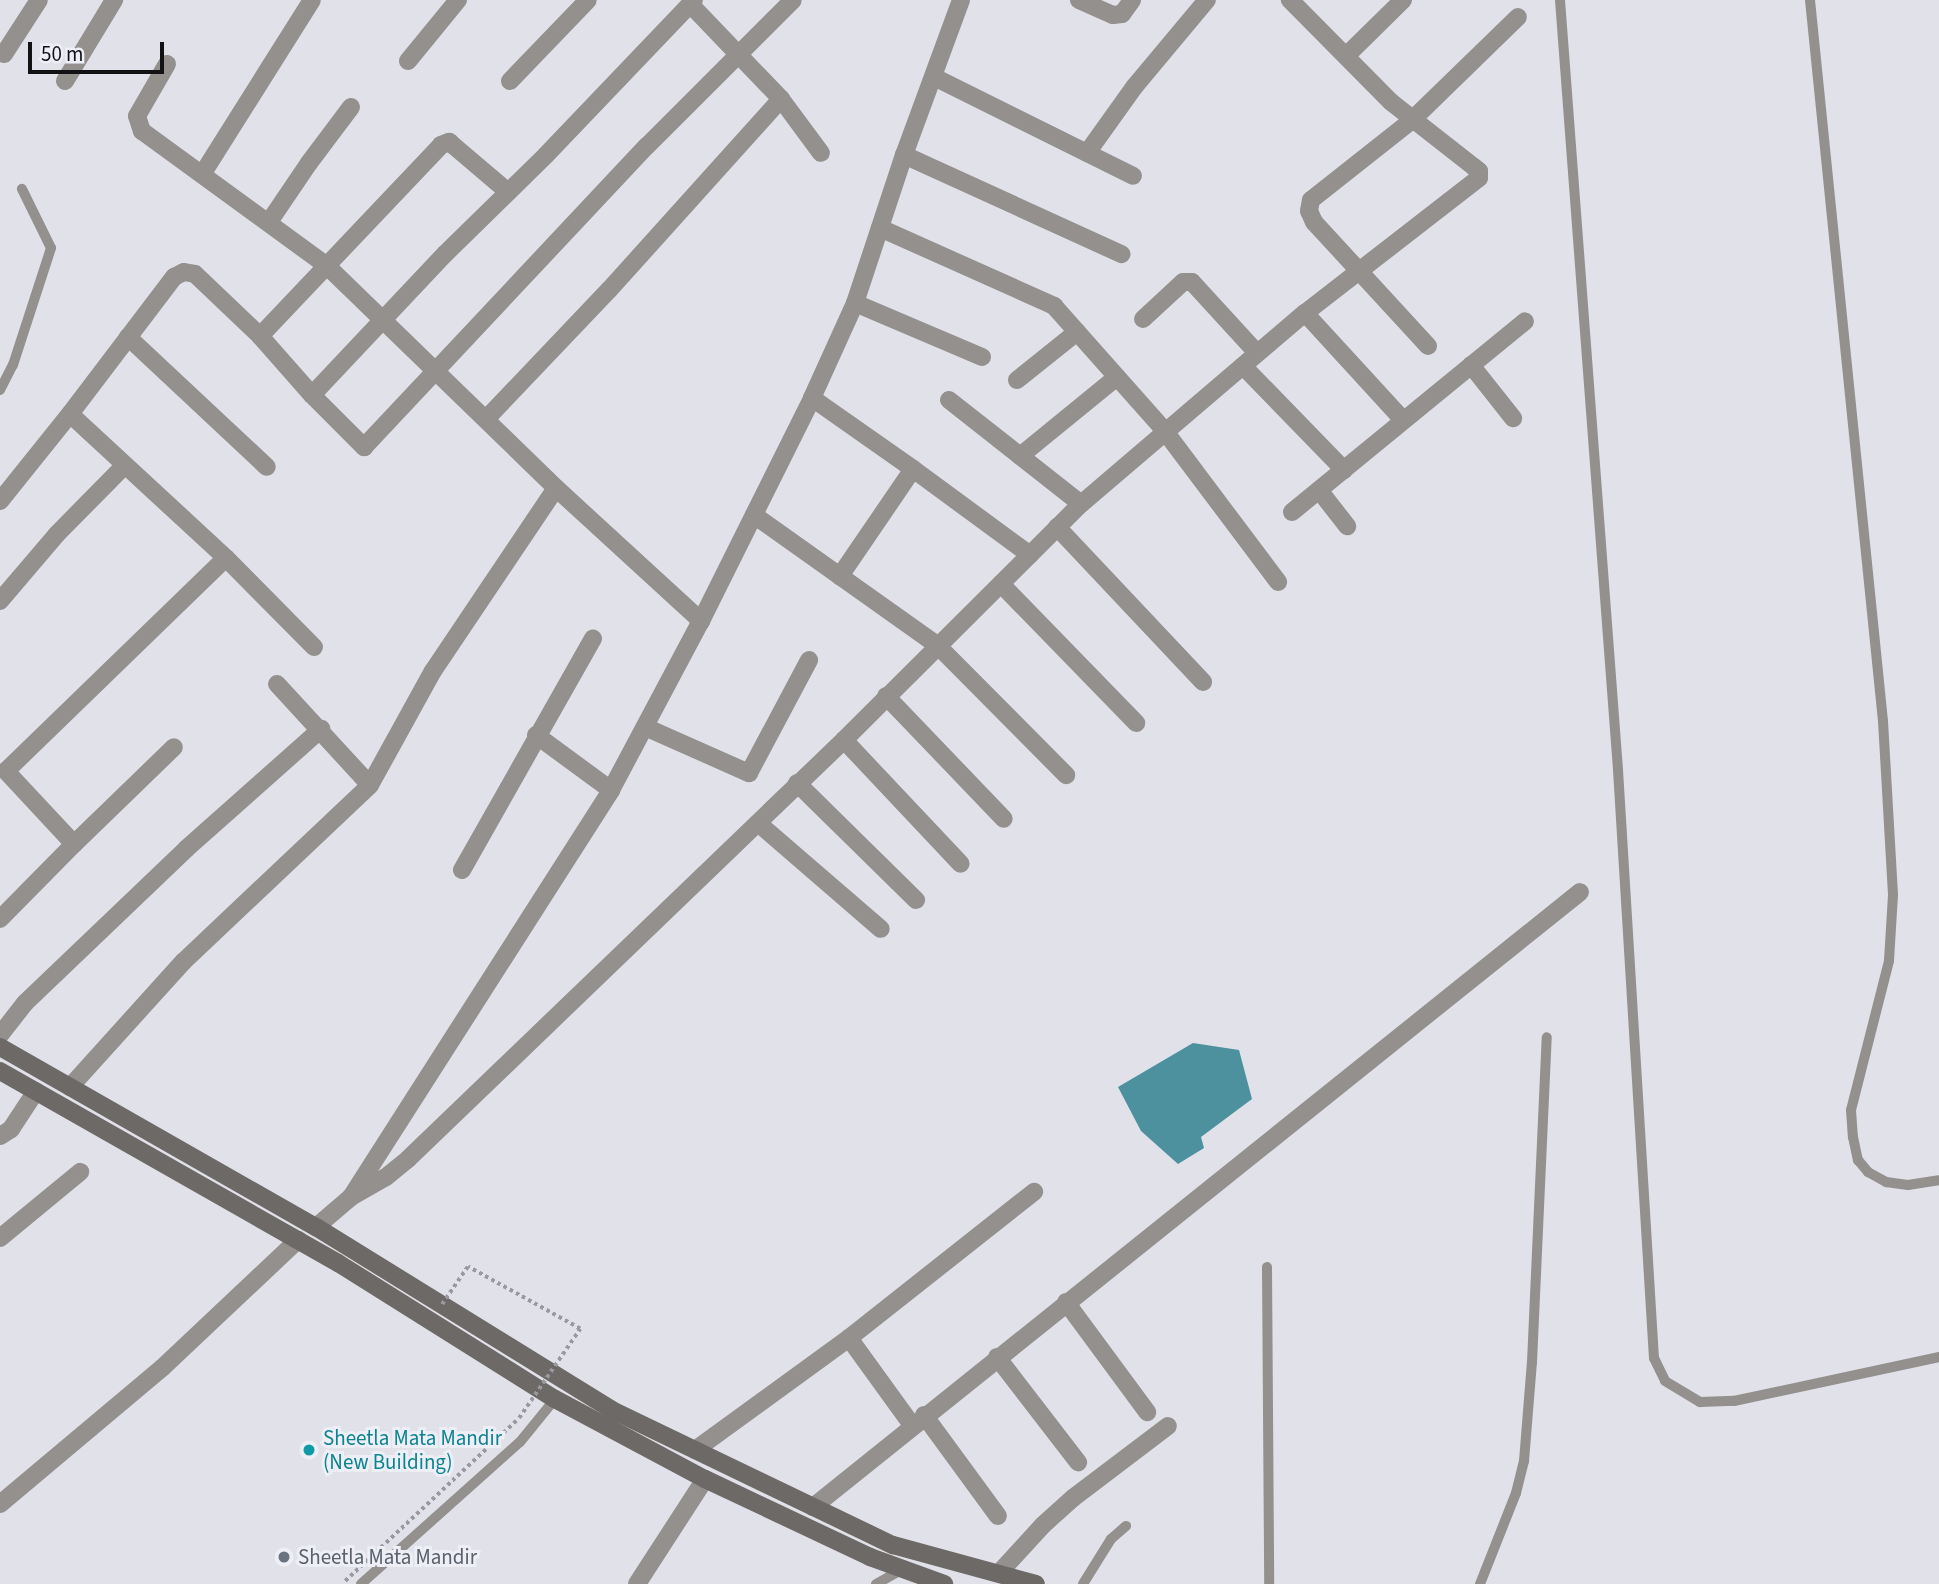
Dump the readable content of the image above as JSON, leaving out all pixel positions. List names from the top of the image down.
{
  "places": ["Sheetla Mata Mandir (New Building)", "Sheetla Mata Mandir"],
  "scale_bar": "50 m"
}
